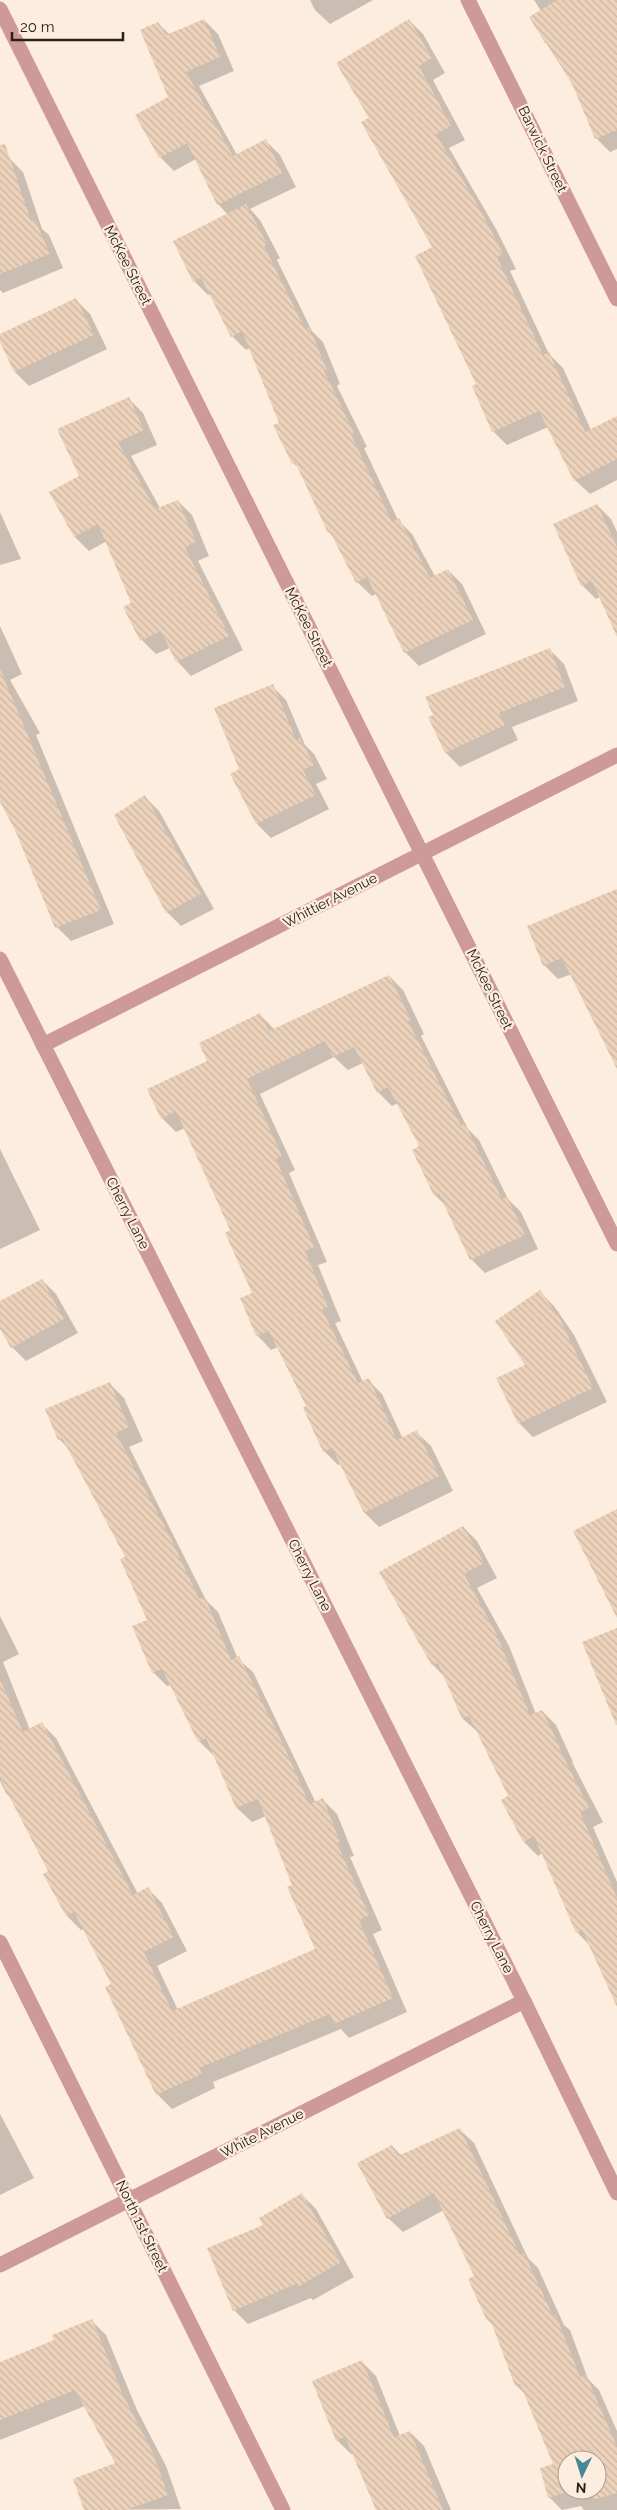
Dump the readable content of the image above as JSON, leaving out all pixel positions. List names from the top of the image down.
{
  "streets": {
    "street": [
      "Barwick Street",
      "McKee Street",
      "Whittier Avenue",
      "Cherry Lane",
      "White Avenue",
      "North 1st Street"
    ]
  },
  "crossings": [
    ["McKee Street", "Whittier Avenue"],
    ["Whittier Avenue", "Cherry Lane"],
    ["Cherry Lane", "White Avenue"],
    ["White Avenue", "North 1st Street"]
  ],
  "scale_bar": "20 m",
  "north": "bottom"
}
